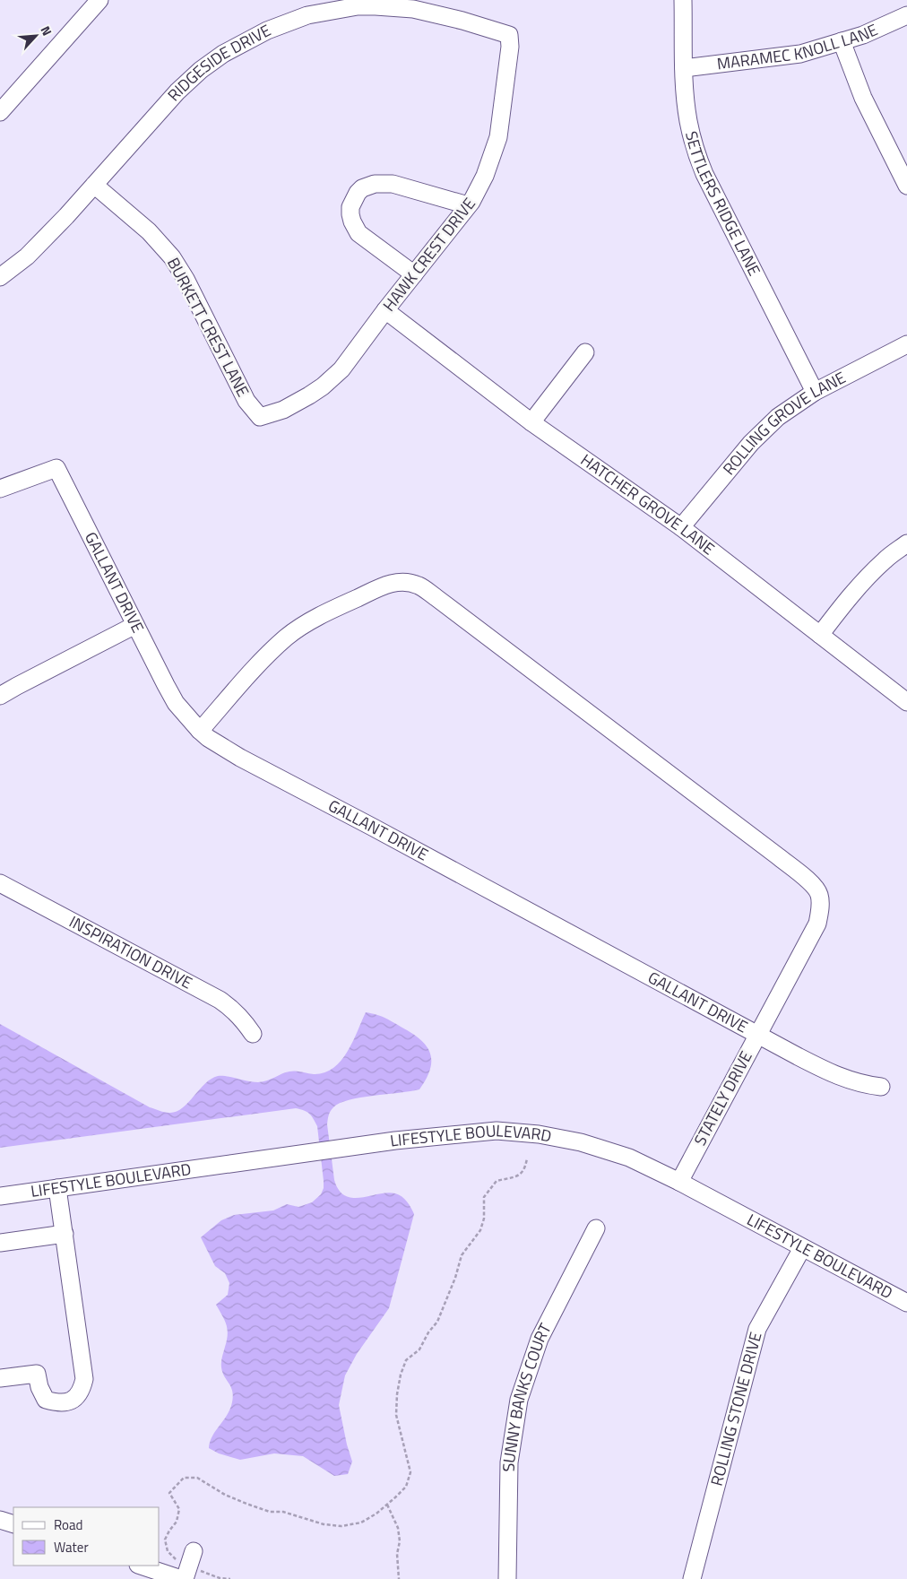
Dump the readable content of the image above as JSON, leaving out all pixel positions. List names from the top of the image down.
{
  "streets": {
    "street": [
      "MARAMEC KNOLL LANE",
      "RIDGESIDE DRIVE",
      "SETTLERS RIDGE LANE",
      "HAWK CREST DRIVE",
      "BURKETT CREST LANE",
      "ROLLING GROVE LANE",
      "HATCHER GROVE LANE",
      "GALLANT DRIVE",
      "INSPIRATION DRIVE",
      "STATELY DRIVE",
      "LIFESTYLE BOULEVARD",
      "SUNNY BANKS COURT",
      "ROLLING STONE DRIVE"
    ]
  },
  "crossings": [
    ["MARAMEC KNOLL LANE", "SETTLERS RIDGE LANE"],
    ["RIDGESIDE DRIVE", "HAWK CREST DRIVE"],
    ["RIDGESIDE DRIVE", "BURKETT CREST LANE"],
    ["SETTLERS RIDGE LANE", "ROLLING GROVE LANE"],
    ["HAWK CREST DRIVE", "BURKETT CREST LANE"],
    ["HAWK CREST DRIVE", "HATCHER GROVE LANE"],
    ["ROLLING GROVE LANE", "HATCHER GROVE LANE"],
    ["GALLANT DRIVE", "STATELY DRIVE"],
    ["STATELY DRIVE", "LIFESTYLE BOULEVARD"],
    ["LIFESTYLE BOULEVARD", "ROLLING STONE DRIVE"]
  ],
  "legend": ["Road", "Water"],
  "north": "top right"
}
